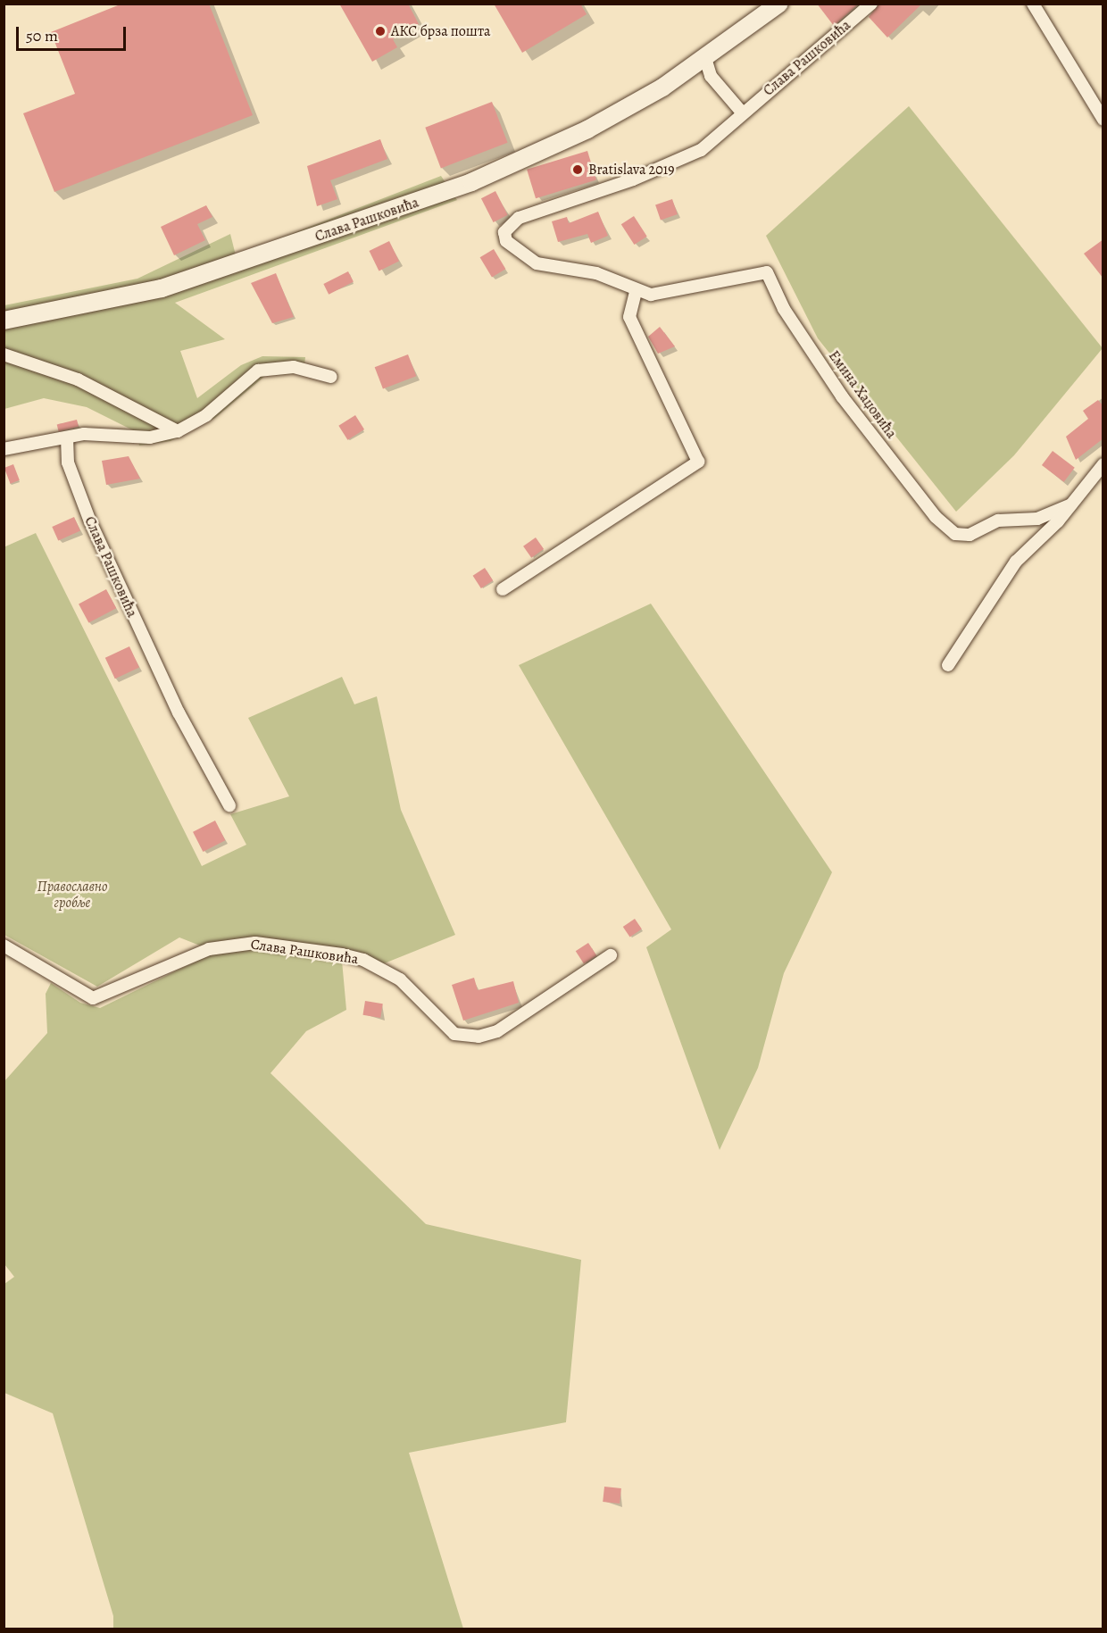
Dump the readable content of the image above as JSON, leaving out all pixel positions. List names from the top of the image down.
{
  "streets": {
    "main road": ["Слава Рашковића"],
    "street": ["Емина Хаџовића"]
  },
  "crossings": [
    ["Слава Рашковића", "Емина Хаџовића"]
  ],
  "parks": ["Православно гробље"],
  "places": ["АКС брза пошта", "Bratislava 2019"],
  "scale_bar": "50 m"
}
